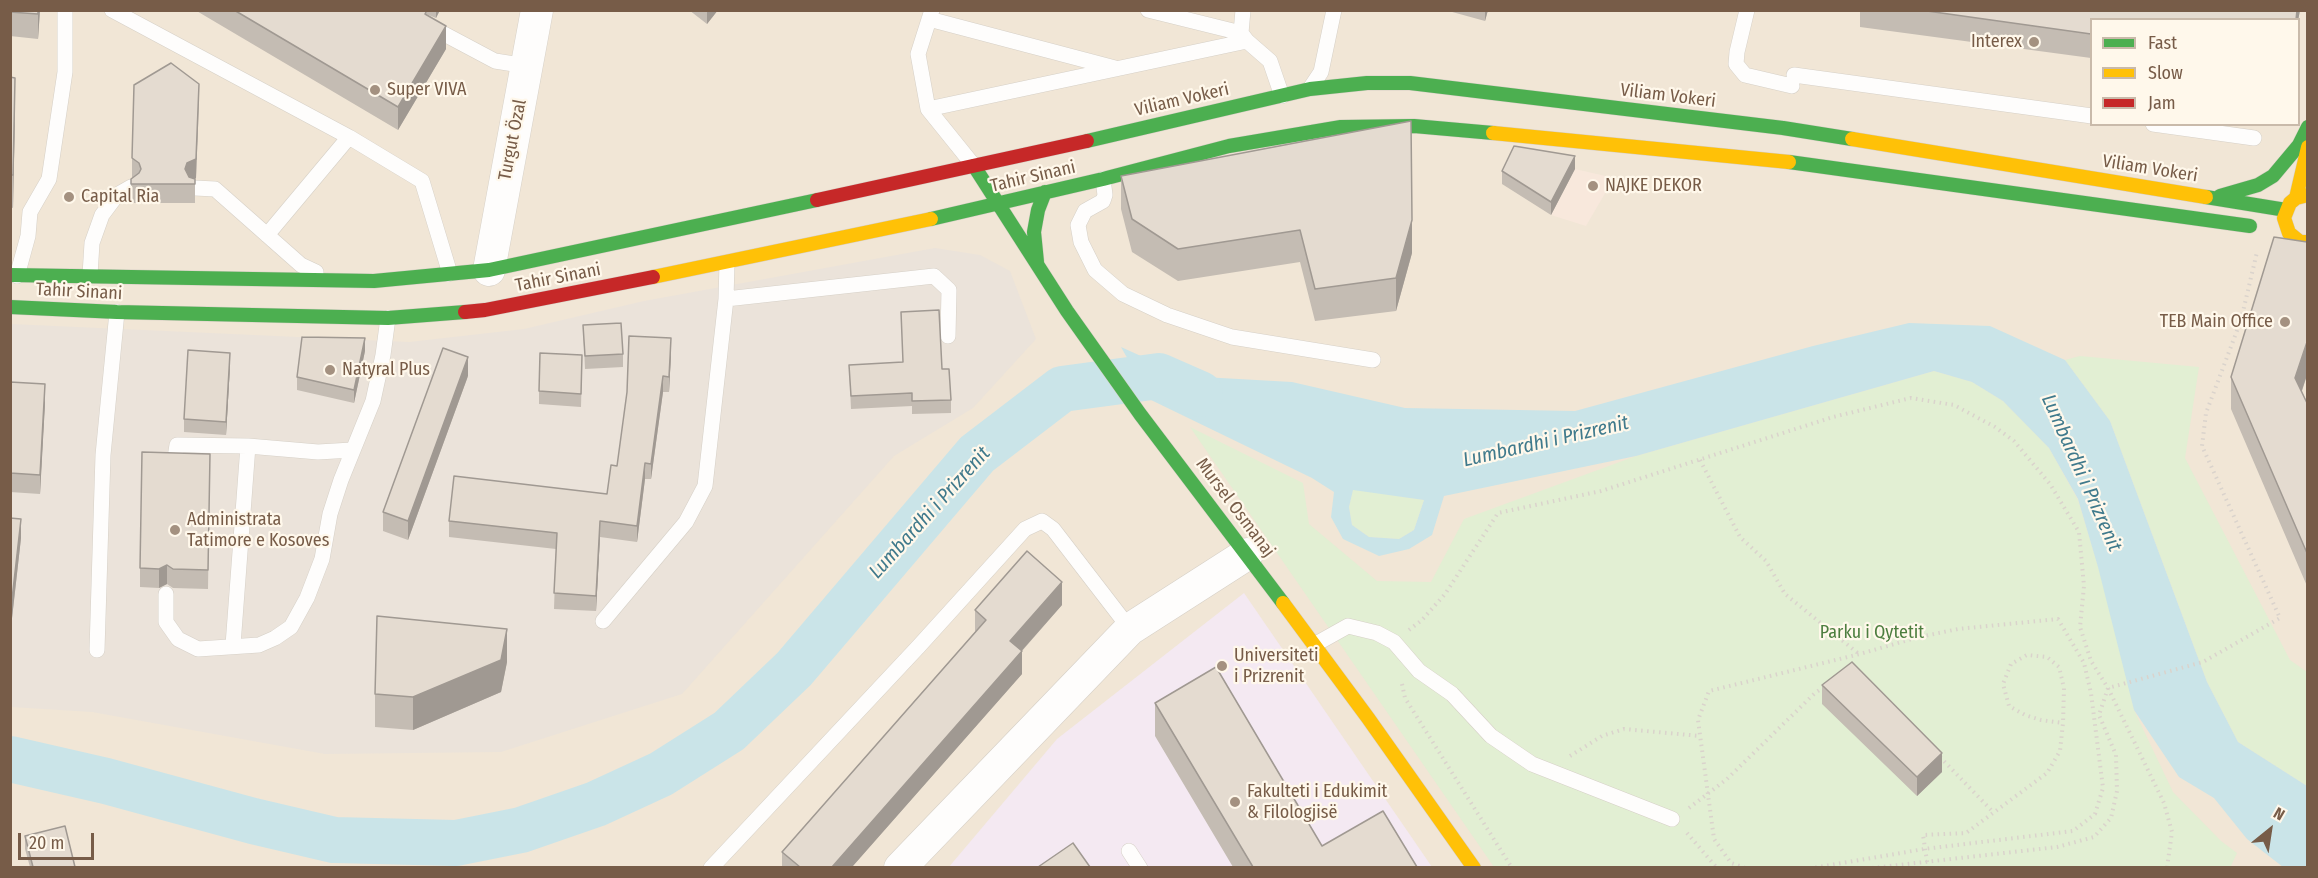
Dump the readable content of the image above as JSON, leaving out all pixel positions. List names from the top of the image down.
{
  "streets": {
    "main road": ["Viliam Vokeri", "Tahir Sinani", "Mursel Osmanaj"],
    "street": ["Turgut Özal"]
  },
  "crossings": [
    ["Viliam Vokeri", "Tahir Sinani"],
    ["Turgut Özal", "Tahir Sinani"],
    ["Tahir Sinani", "Mursel Osmanaj"]
  ],
  "water": ["Lumbardhi i Prizrenit"],
  "parks": ["Parku i Qytetit"],
  "places": [
    "Interex",
    "Super VIVA",
    "NAJKE DEKOR",
    "Capital Ria",
    "TEB Main Office",
    "Natyral Plus",
    "Administrata Tatimore e Kosoves",
    "Universiteti i Prizrenit",
    "Fakulteti i Edukimit & Filologjisë"
  ],
  "legend": ["Fast", "Slow", "Jam"],
  "scale_bar": "20 m",
  "north": "top right"
}
